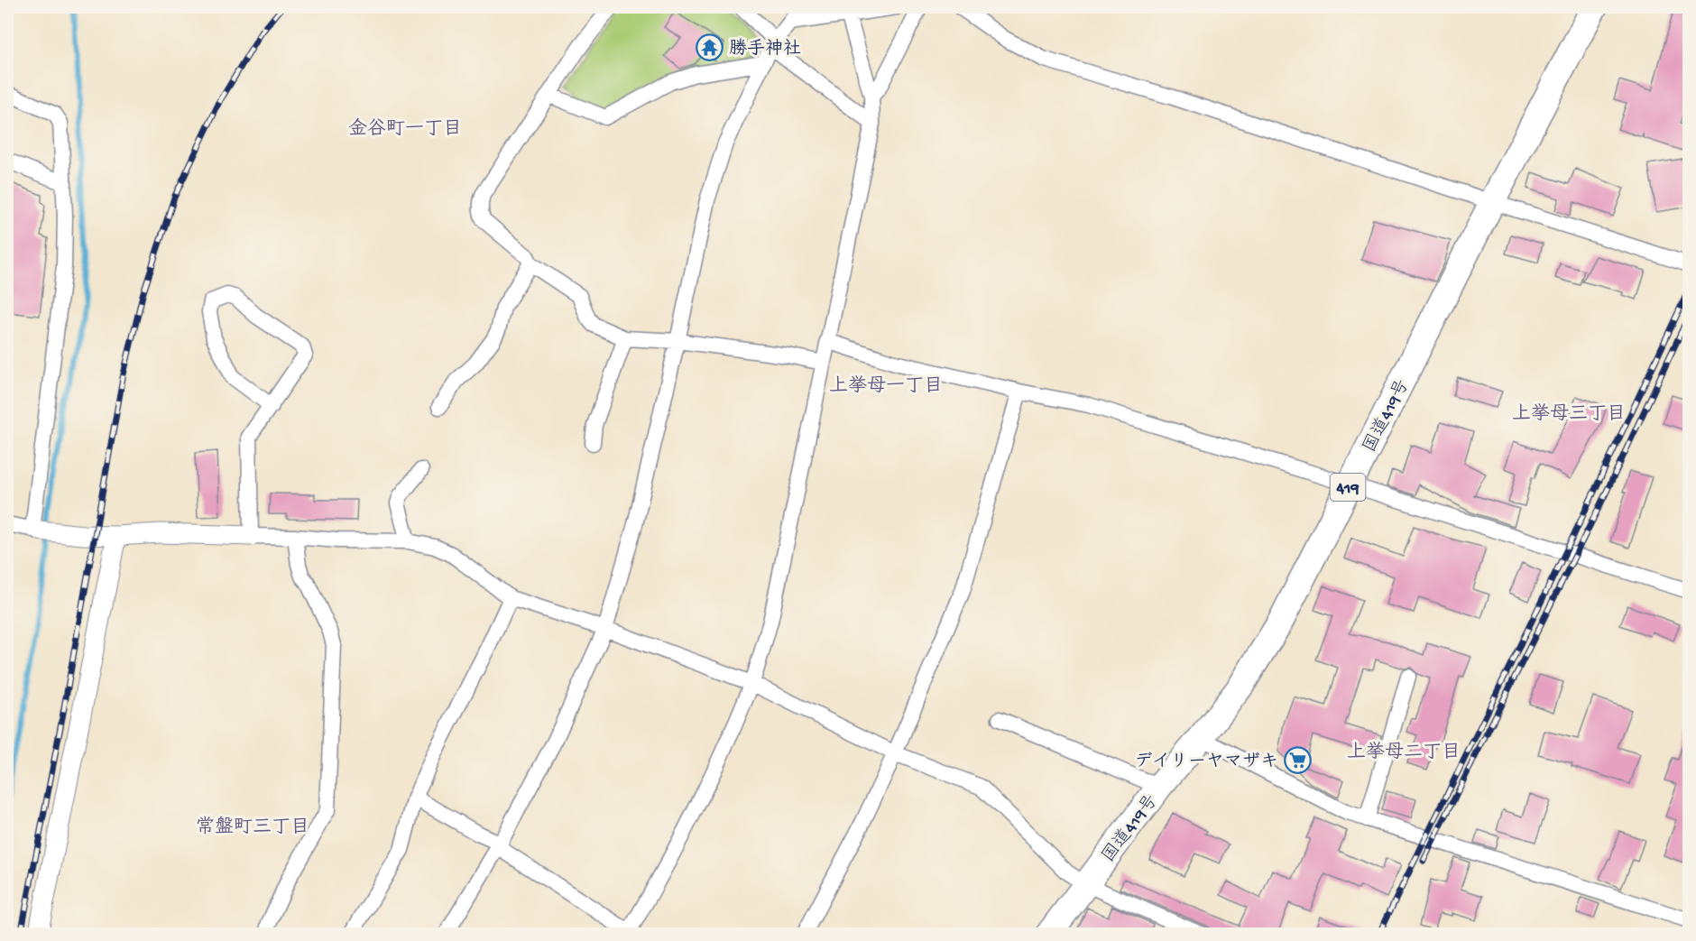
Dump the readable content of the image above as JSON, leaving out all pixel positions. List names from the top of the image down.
{
  "streets": {
    "highway": ["国道419号", "419"]
  },
  "districts": [
    "金谷町一丁目",
    "上挙母一丁目",
    "上挙母三丁目",
    "上挙母二丁目",
    "常盤町三丁目"
  ],
  "places": {
    "temple": ["勝手神社"],
    "supermarket": ["デイリーヤマザキ"]
  }
}
